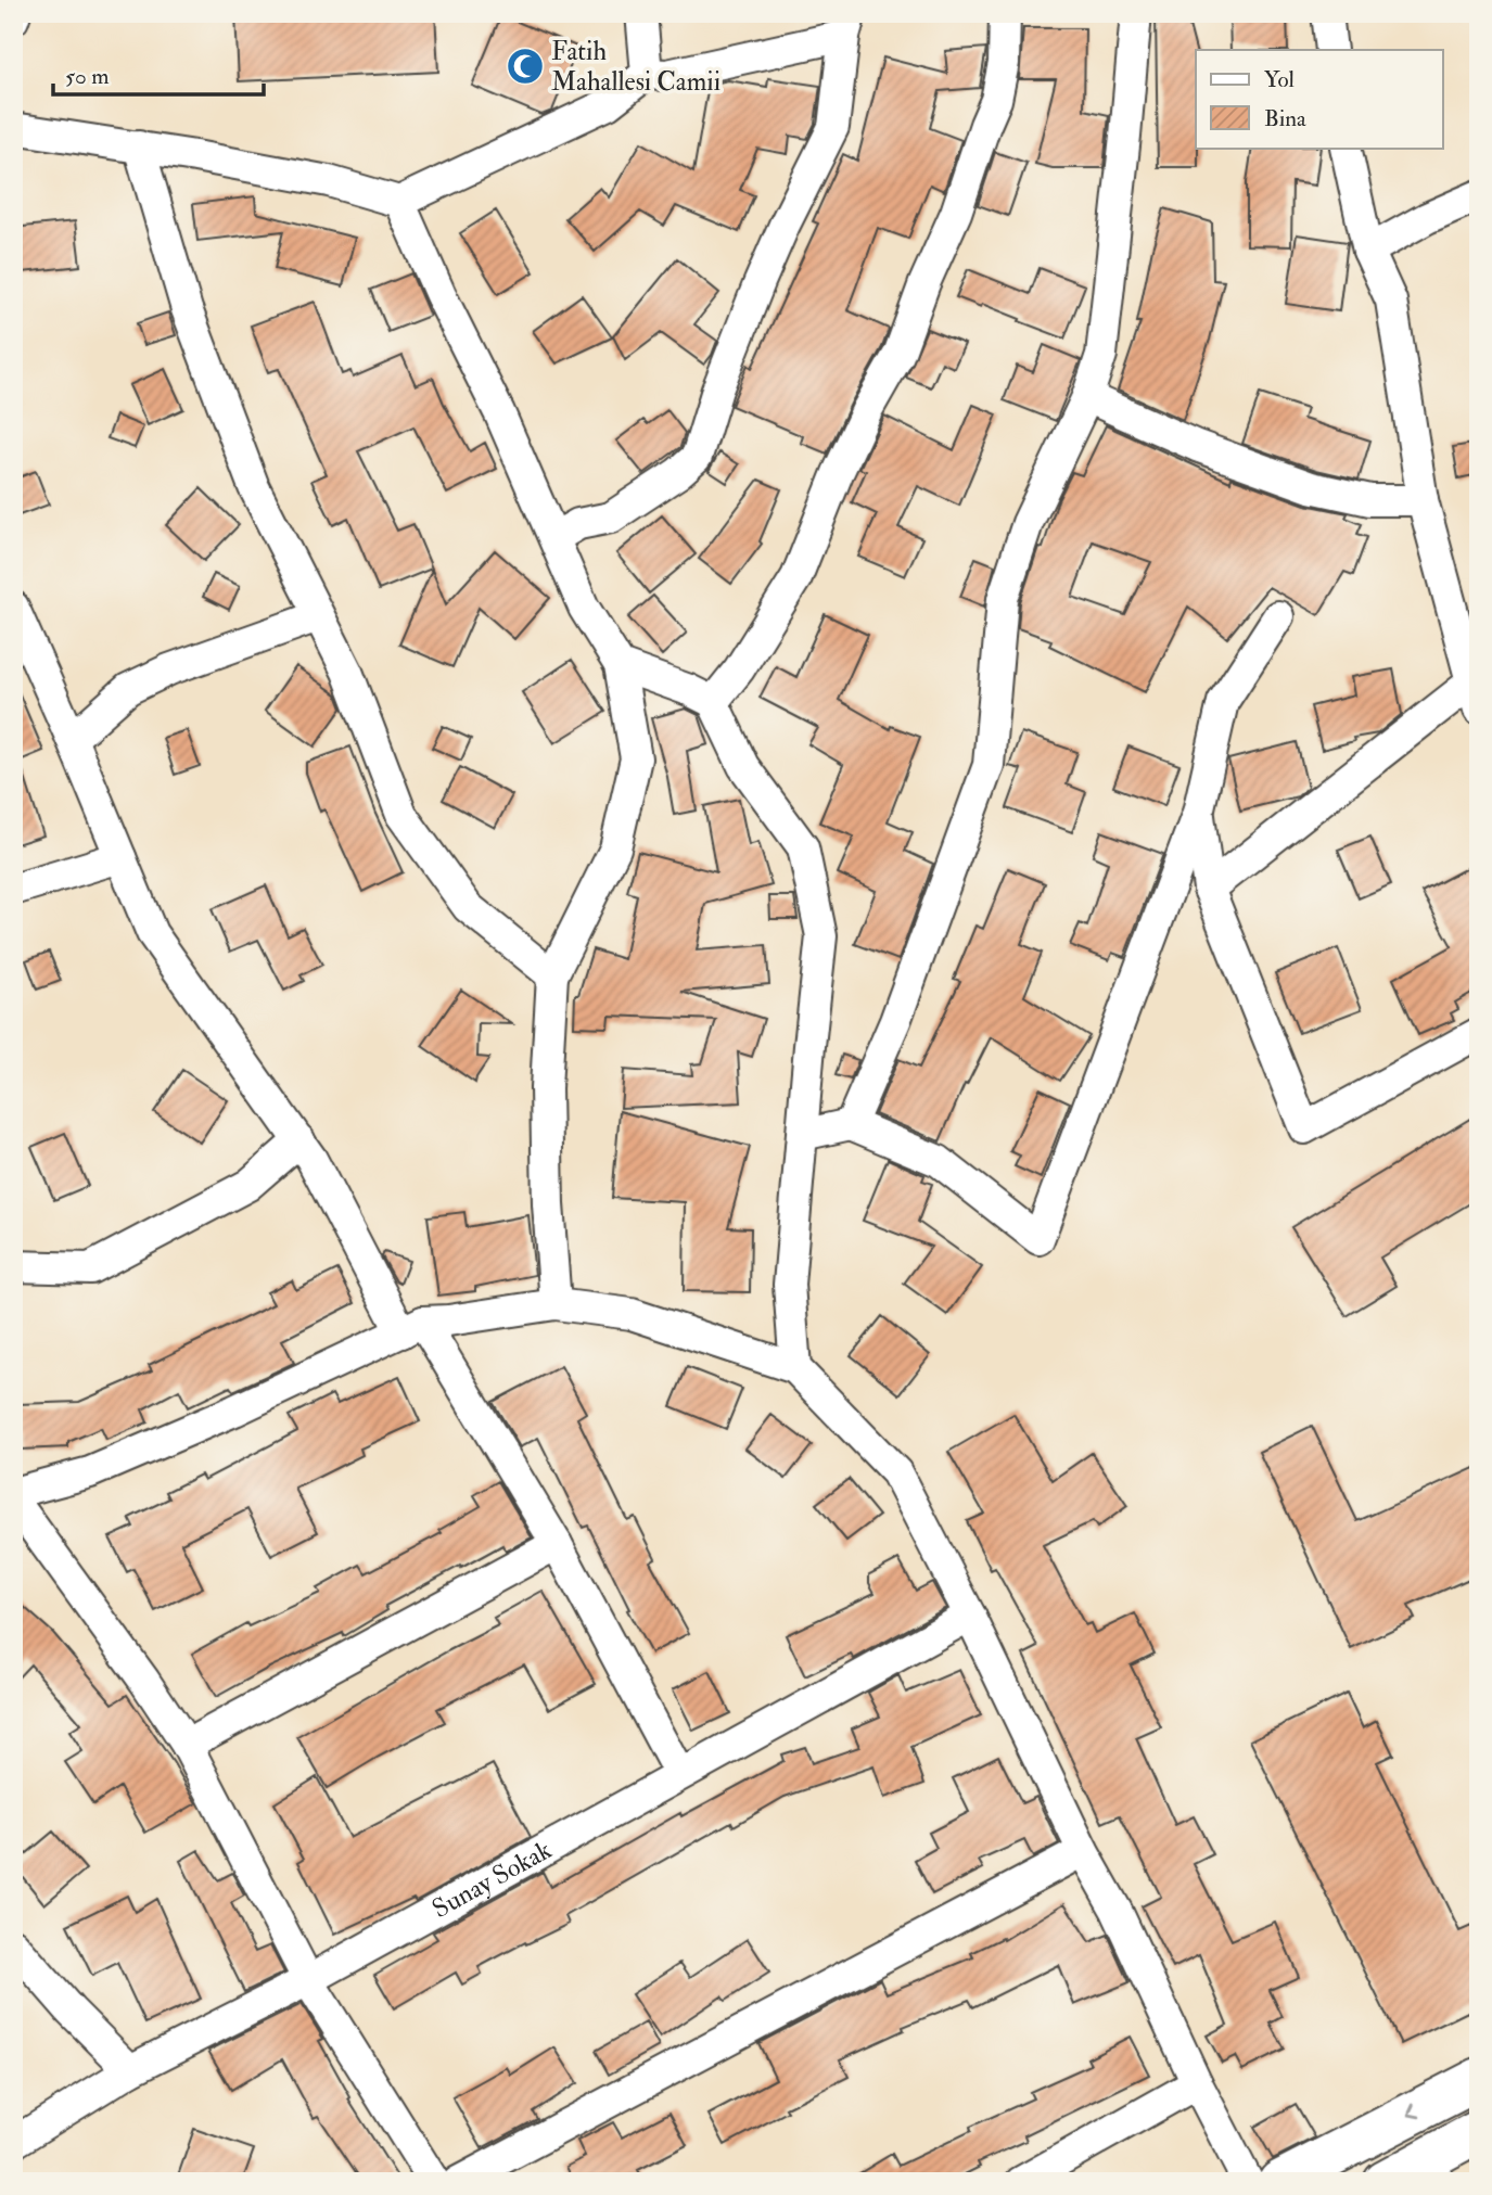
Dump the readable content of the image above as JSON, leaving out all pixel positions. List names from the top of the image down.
{
  "streets": {
    "street": ["Sunay Sokak"]
  },
  "places": {
    "mosque": ["Fatih Mahallesi Camii"]
  },
  "legend": ["Yol", "Bina"],
  "scale_bar": "50 m"
}
